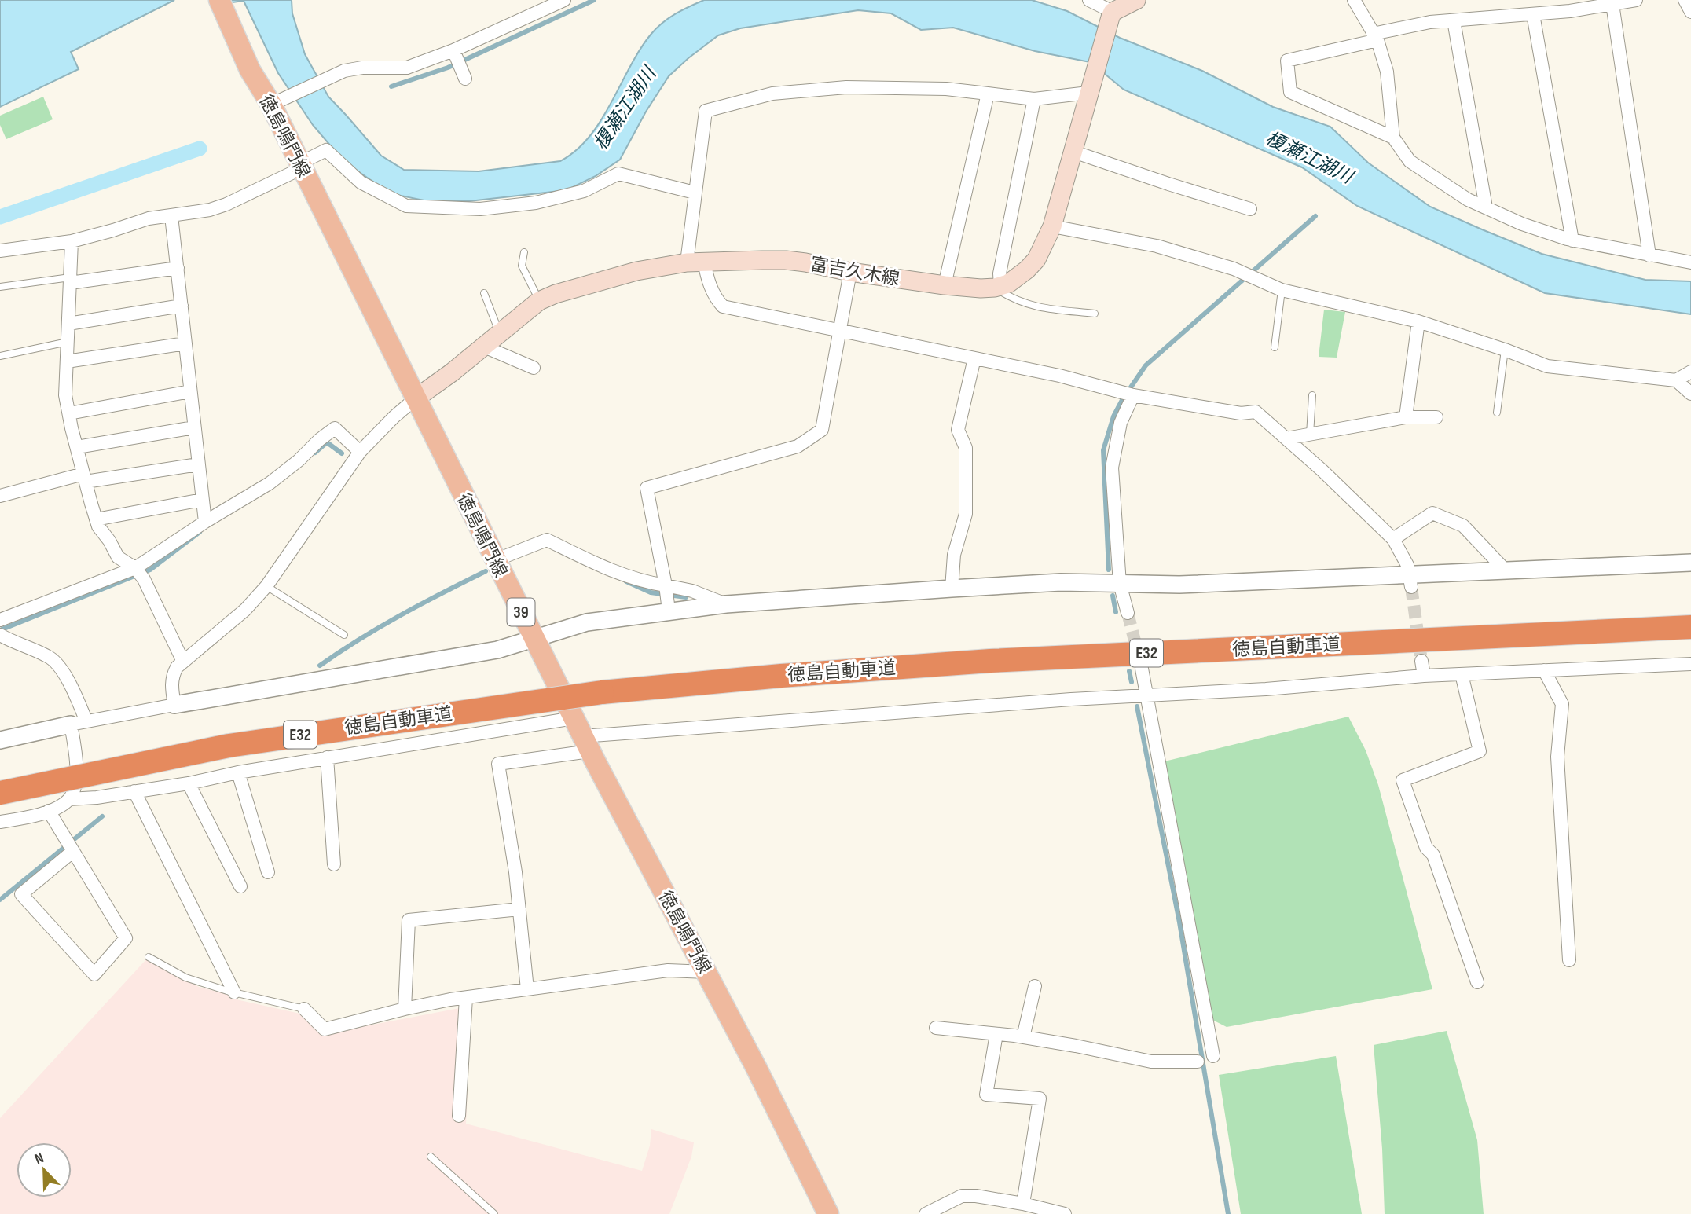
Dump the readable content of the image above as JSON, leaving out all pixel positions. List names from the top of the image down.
{
  "streets": {
    "highway": ["徳島自動車道", "E32"],
    "main road": ["徳島鳴門線", "富吉久木線", "39"]
  },
  "crossings": [
    ["徳島鳴門線", "富吉久木線"]
  ],
  "water": ["榎瀬江湖川"],
  "north": "top left"
}
